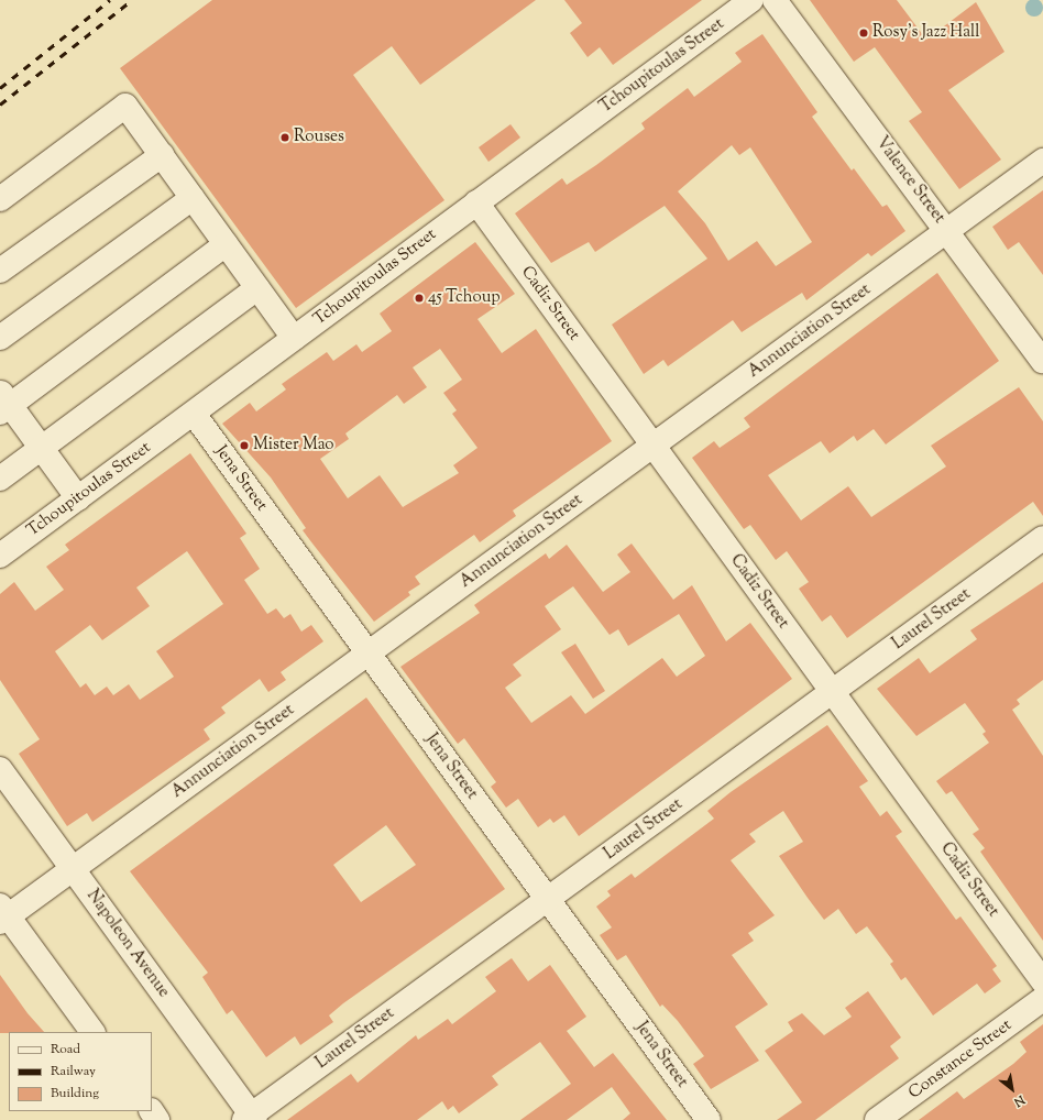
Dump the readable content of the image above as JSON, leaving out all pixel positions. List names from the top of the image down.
{
  "streets": {
    "street": [
      "Tchoupitoulas Street",
      "Valence Street",
      "Cadiz Street",
      "Annunciation Street",
      "Jena Street",
      "Laurel Street",
      "Napoleon Avenue",
      "Constance Street"
    ]
  },
  "crossings": [
    ["Tchoupitoulas Street", "Cadiz Street"],
    ["Tchoupitoulas Street", "Jena Street"],
    ["Valence Street", "Annunciation Street"],
    ["Cadiz Street", "Annunciation Street"],
    ["Cadiz Street", "Laurel Street"],
    ["Annunciation Street", "Jena Street"],
    ["Annunciation Street", "Napoleon Avenue"],
    ["Jena Street", "Laurel Street"],
    ["Laurel Street", "Napoleon Avenue"]
  ],
  "places": [
    "Rosy's Jazz Hall",
    "Rouses",
    "45 Tchoup",
    "Mister Mao"
  ],
  "legend": ["Road", "Railway", "Building"],
  "north": "bottom right"
}
